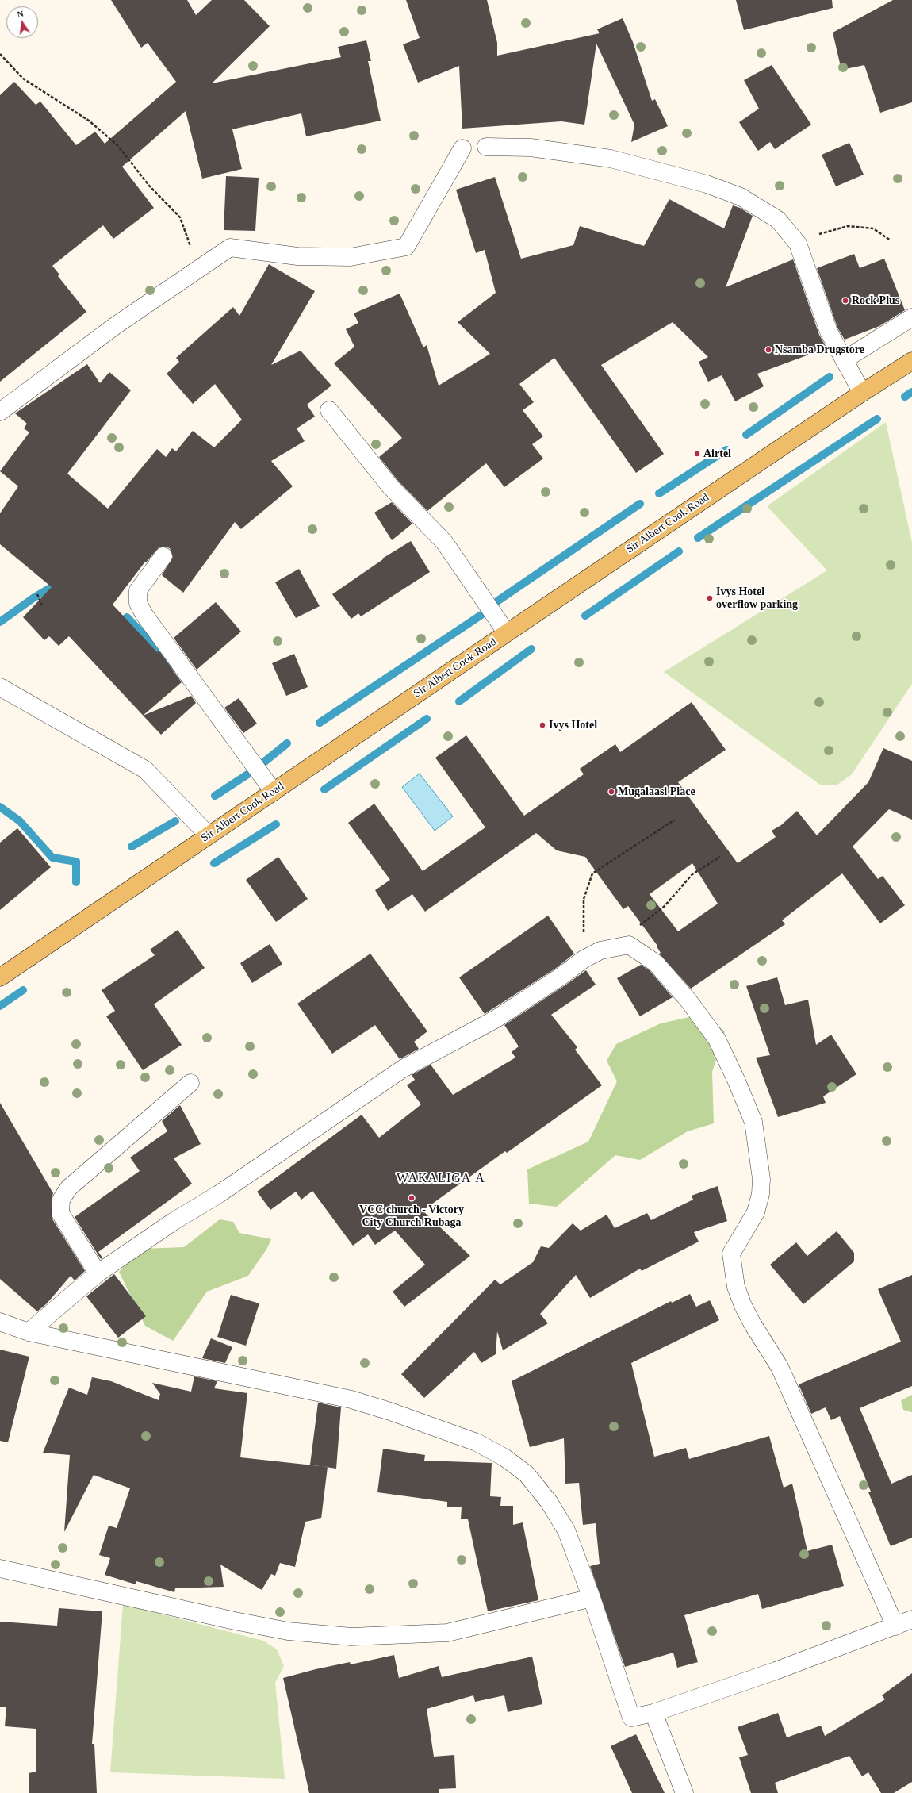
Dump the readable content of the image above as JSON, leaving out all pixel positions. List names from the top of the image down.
{
  "streets": {
    "main road": ["Sir Albert Cook Road"]
  },
  "districts": ["WAKALIGA A"],
  "places": [
    "Rock Plus",
    "Nsamba Drugstore",
    "Airtel",
    "Ivys Hotel overflow parking",
    "Ivys Hotel",
    "Mugalaasi Place",
    "VCC church - Victory City Church Rubaga"
  ],
  "north": "top"
}
